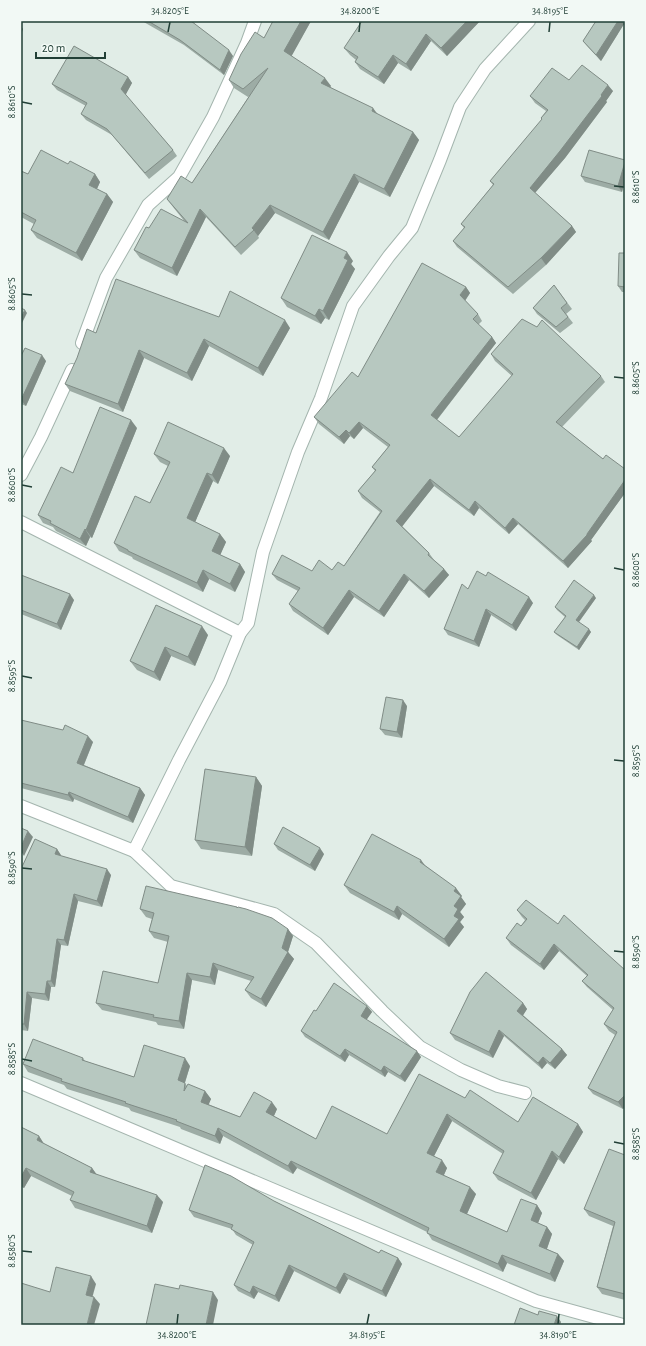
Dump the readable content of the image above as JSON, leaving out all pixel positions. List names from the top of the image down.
{
  "scale_bar": "20 m",
  "coordinates": [
    "34.8205°E",
    "34.8200°E",
    "34.8195°E",
    "8.8610°S",
    "8.8605°S",
    "8.8600°S",
    "8.8595°S",
    "8.8590°S",
    "8.8585°S",
    "8.8580°S",
    "34.8190°E"
  ]
}
